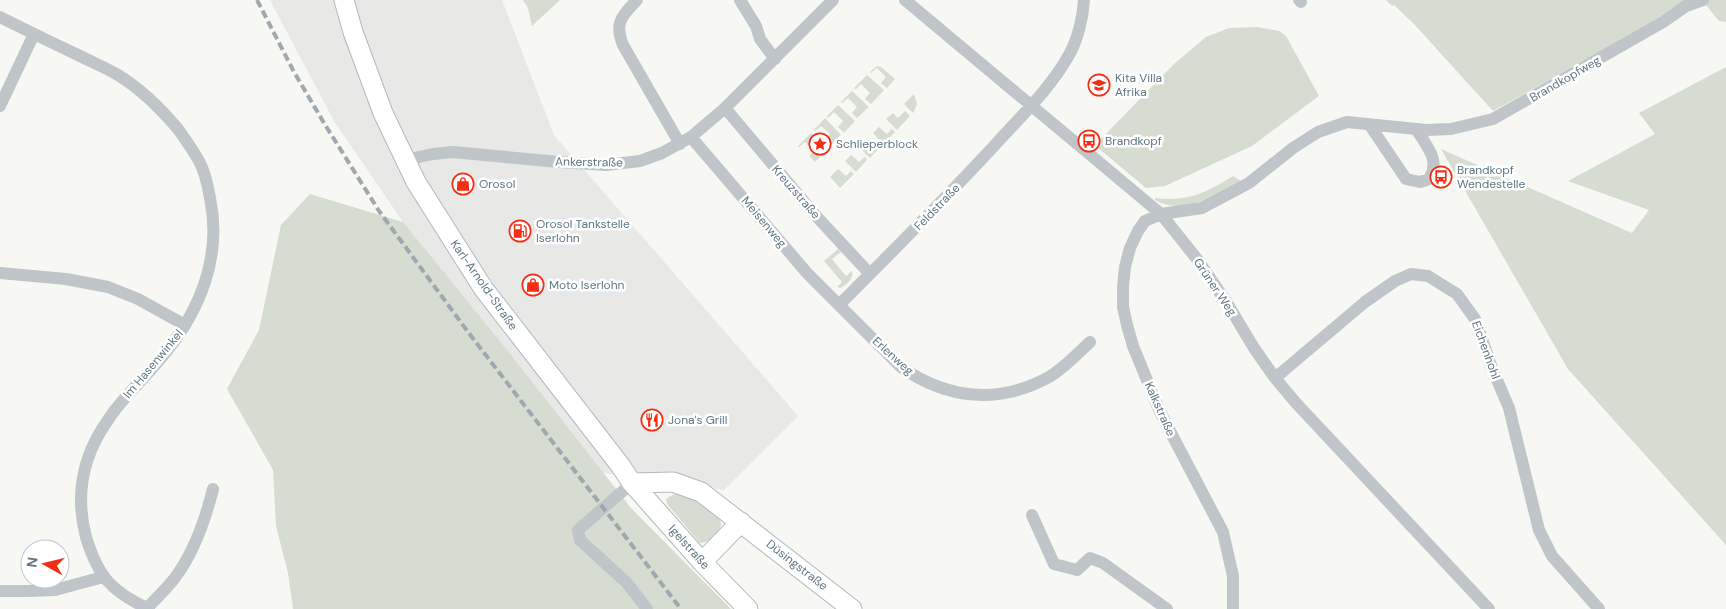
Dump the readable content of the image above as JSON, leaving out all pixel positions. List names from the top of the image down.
{
  "streets": {
    "main road": ["Karl-Arnold-Straße", "Igelstraße", "Düsingstraße"],
    "street": [
      "Brandkopfweg",
      "Ankerstraße",
      "Kreuzstraße",
      "Feldstraße",
      "Meisenweg",
      "Grüner Weg",
      "Eichenhohl",
      "Erlenweg",
      "Im Hasenwinkel",
      "Kalkstraße"
    ]
  },
  "crossings": [
    ["Brandkopfweg", "Grüner Weg"],
    ["Brandkopfweg", "Kalkstraße"],
    ["Ankerstraße", "Kreuzstraße"],
    ["Ankerstraße", "Meisenweg"],
    ["Ankerstraße", "Karl-Arnold-Straße"],
    ["Kreuzstraße", "Feldstraße"],
    ["Feldstraße", "Meisenweg"],
    ["Feldstraße", "Grüner Weg"],
    ["Feldstraße", "Erlenweg"],
    ["Meisenweg", "Erlenweg"],
    ["Karl-Arnold-Straße", "Igelstraße"],
    ["Karl-Arnold-Straße", "Düsingstraße"],
    ["Grüner Weg", "Eichenhohl"],
    ["Grüner Weg", "Kalkstraße"],
    ["Igelstraße", "Düsingstraße"]
  ],
  "places": {
    "school or university": ["Kita Villa Afrika"],
    "bus stop": ["Brandkopf", "Brandkopf Wendestelle"],
    "place": ["Schlieperblock"],
    "shop": ["Orosol", "Moto Iserlohn"],
    "fuel station": ["Orosol Tankstelle Iserlohn"],
    "restaurant": ["Jona's Grill"]
  },
  "north": "left"
}
